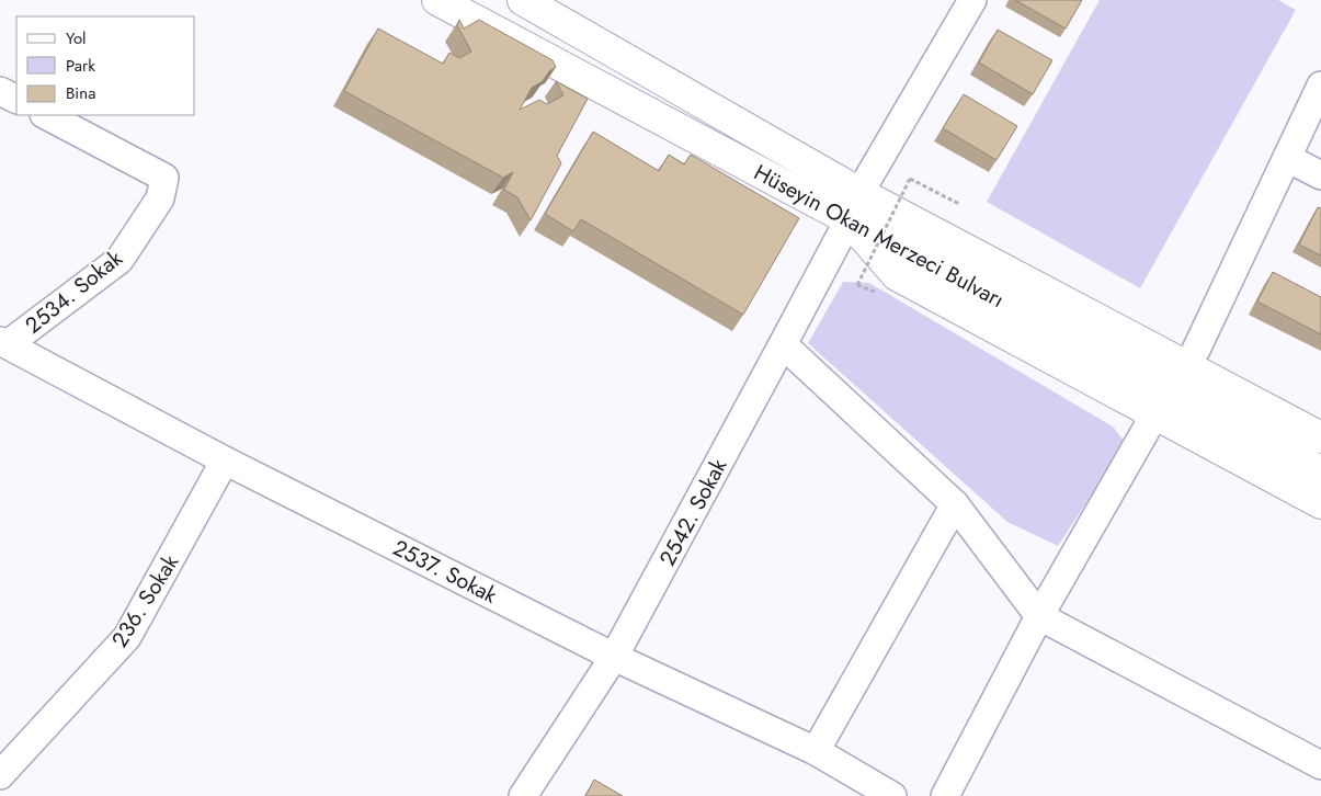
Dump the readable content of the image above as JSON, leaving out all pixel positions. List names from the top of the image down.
{
  "streets": {
    "main road": ["Hüseyin Okan Merzeci Bulvarı"],
    "street": [
      "2534. Sokak",
      "2542. Sokak",
      "2537. Sokak",
      "236. Sokak"
    ]
  },
  "crossings": [
    ["Hüseyin Okan Merzeci Bulvarı", "2542. Sokak"],
    ["2534. Sokak", "2537. Sokak"],
    ["2542. Sokak", "2537. Sokak"],
    ["2537. Sokak", "236. Sokak"]
  ],
  "legend": ["Yol", "Park", "Bina"]
}
